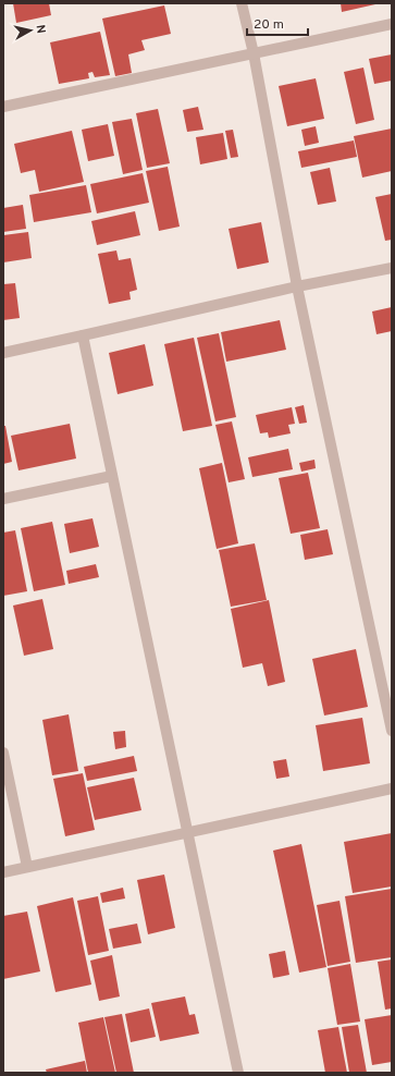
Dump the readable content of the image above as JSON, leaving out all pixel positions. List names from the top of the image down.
{
  "scale_bar": "20 m",
  "north": "right"
}
